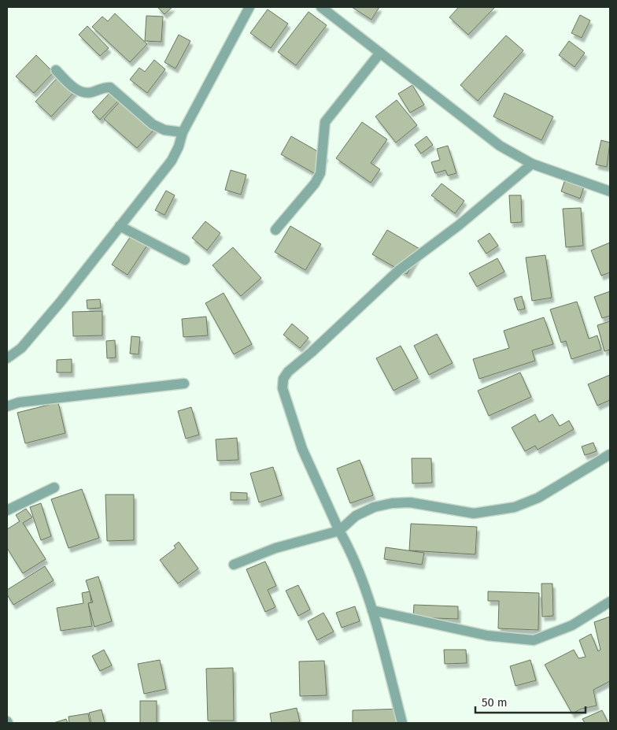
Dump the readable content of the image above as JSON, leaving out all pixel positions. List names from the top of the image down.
{
  "scale_bar": "50 m"
}
